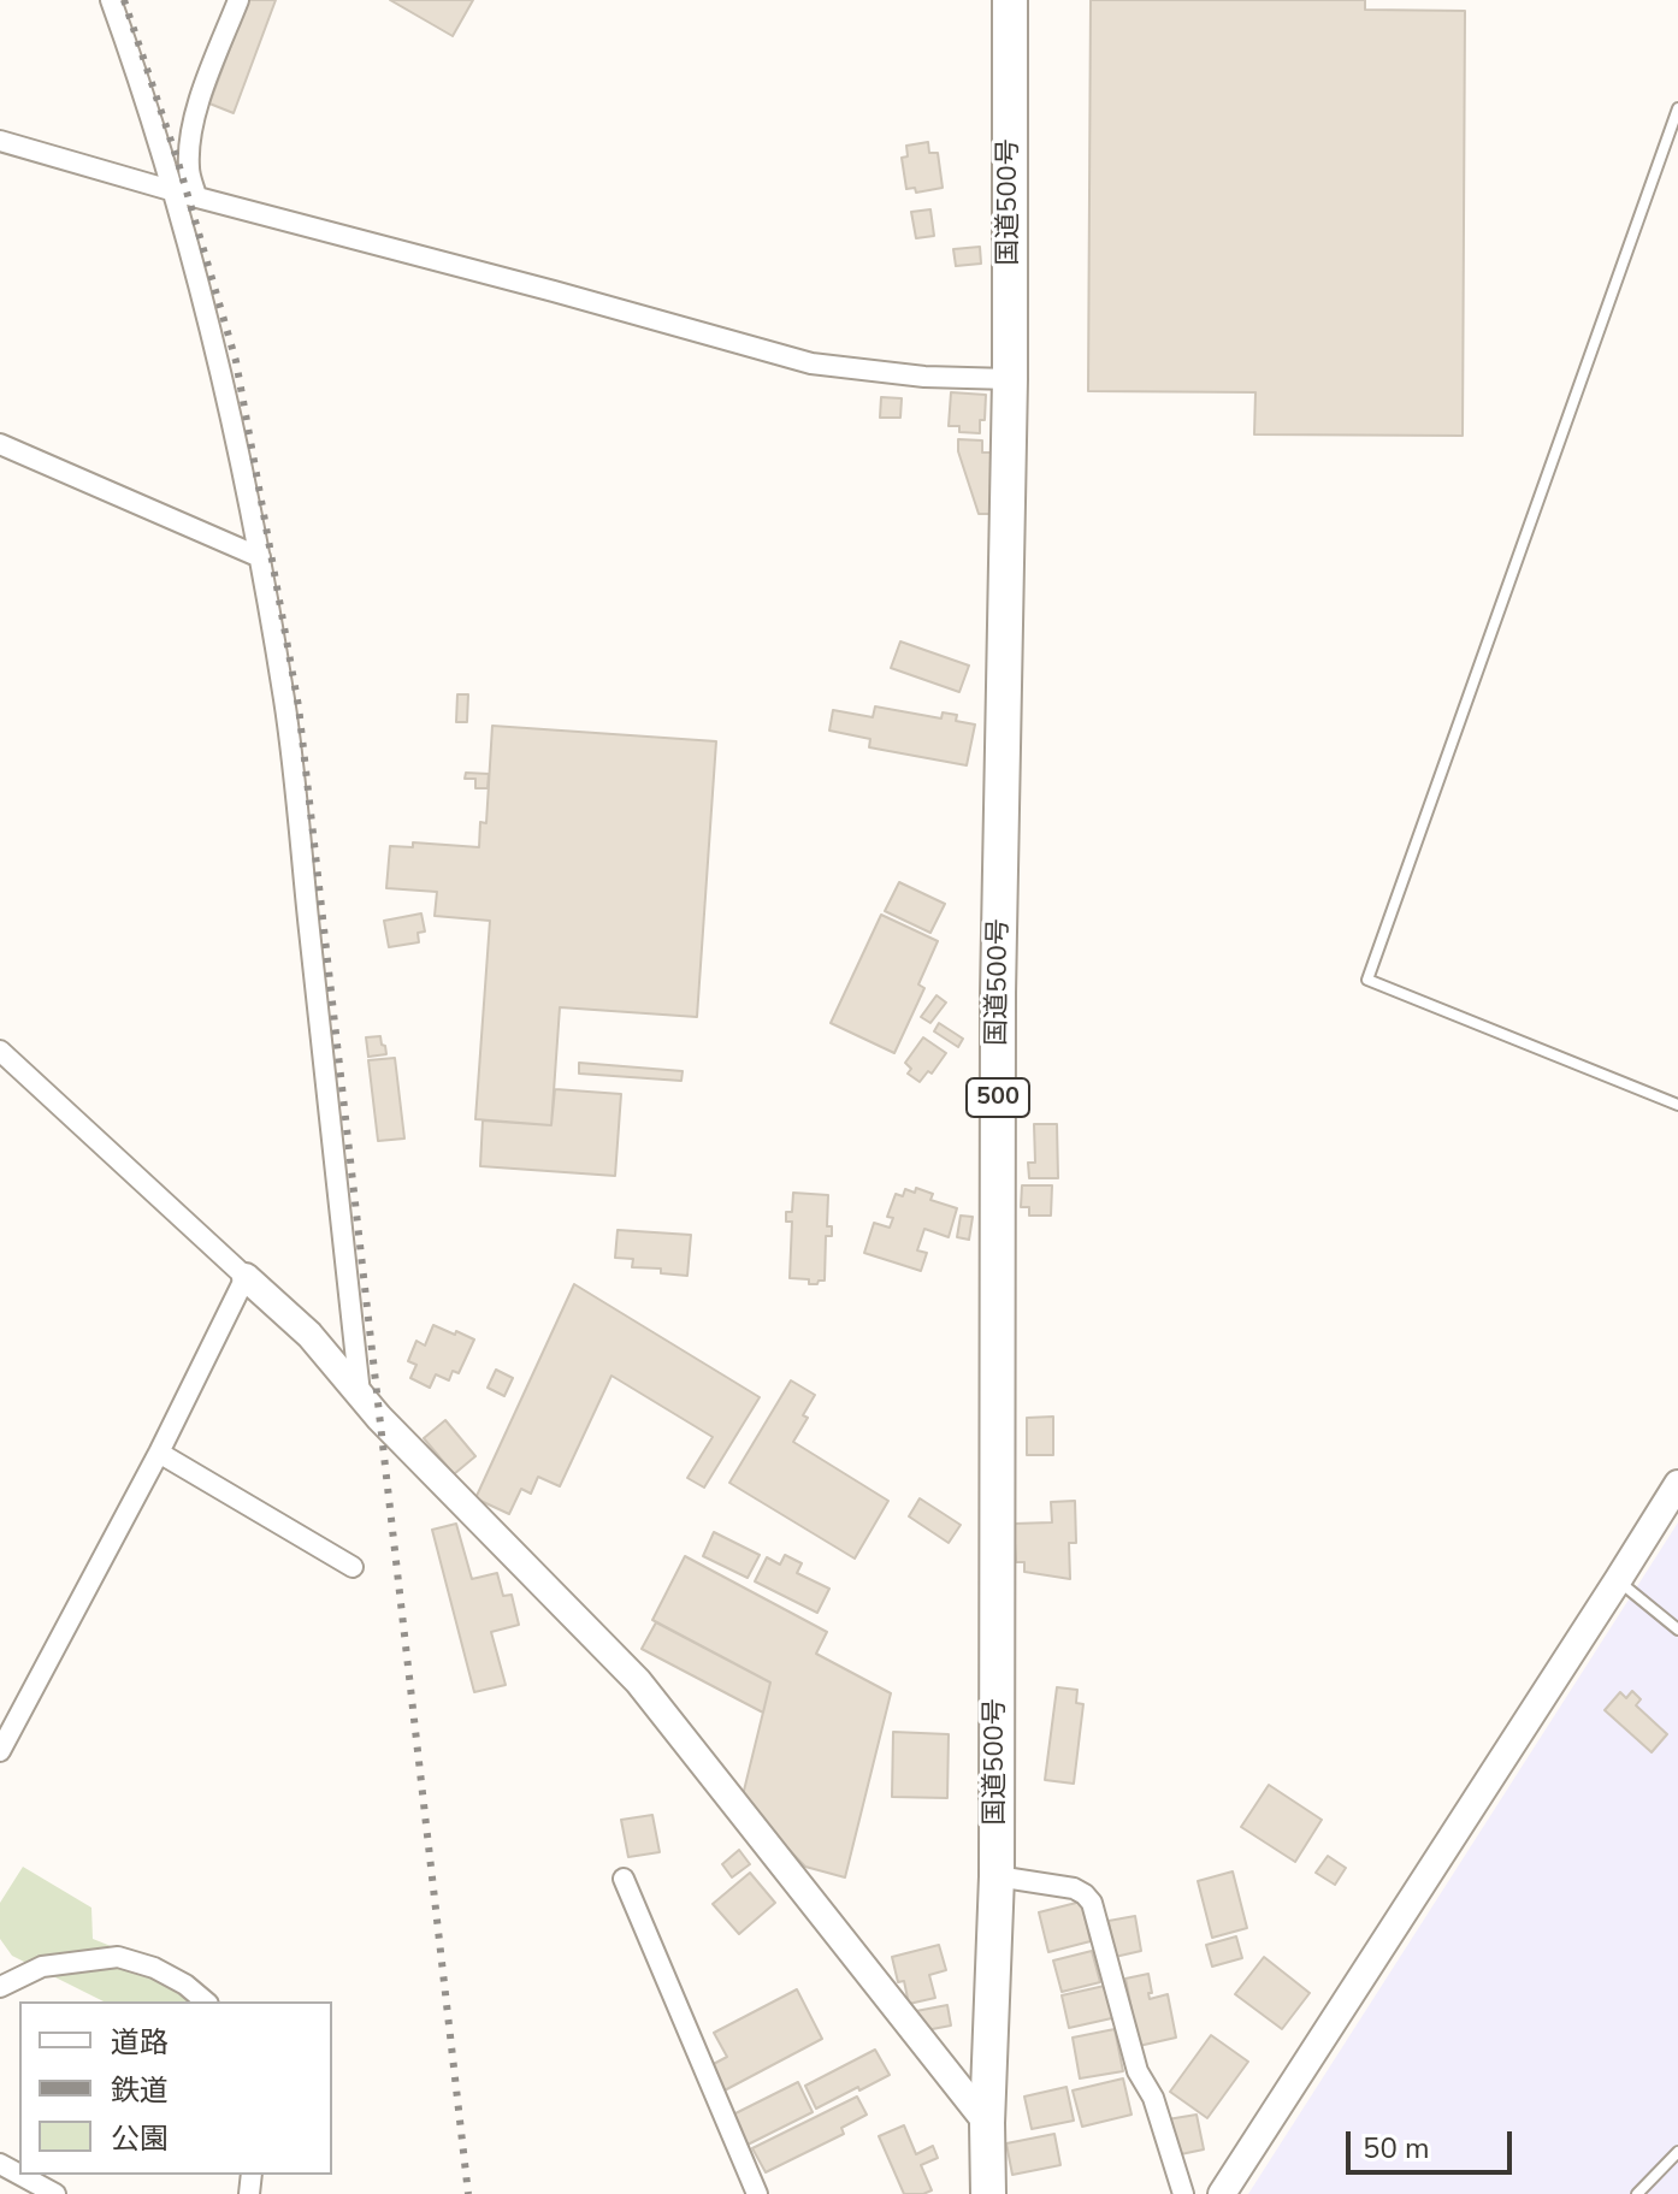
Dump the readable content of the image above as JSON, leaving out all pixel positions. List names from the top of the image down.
{
  "streets": {
    "highway": ["国道500号", "500"]
  },
  "legend": ["道路", "鉄道", "公園"],
  "scale_bar": "50 m"
}
